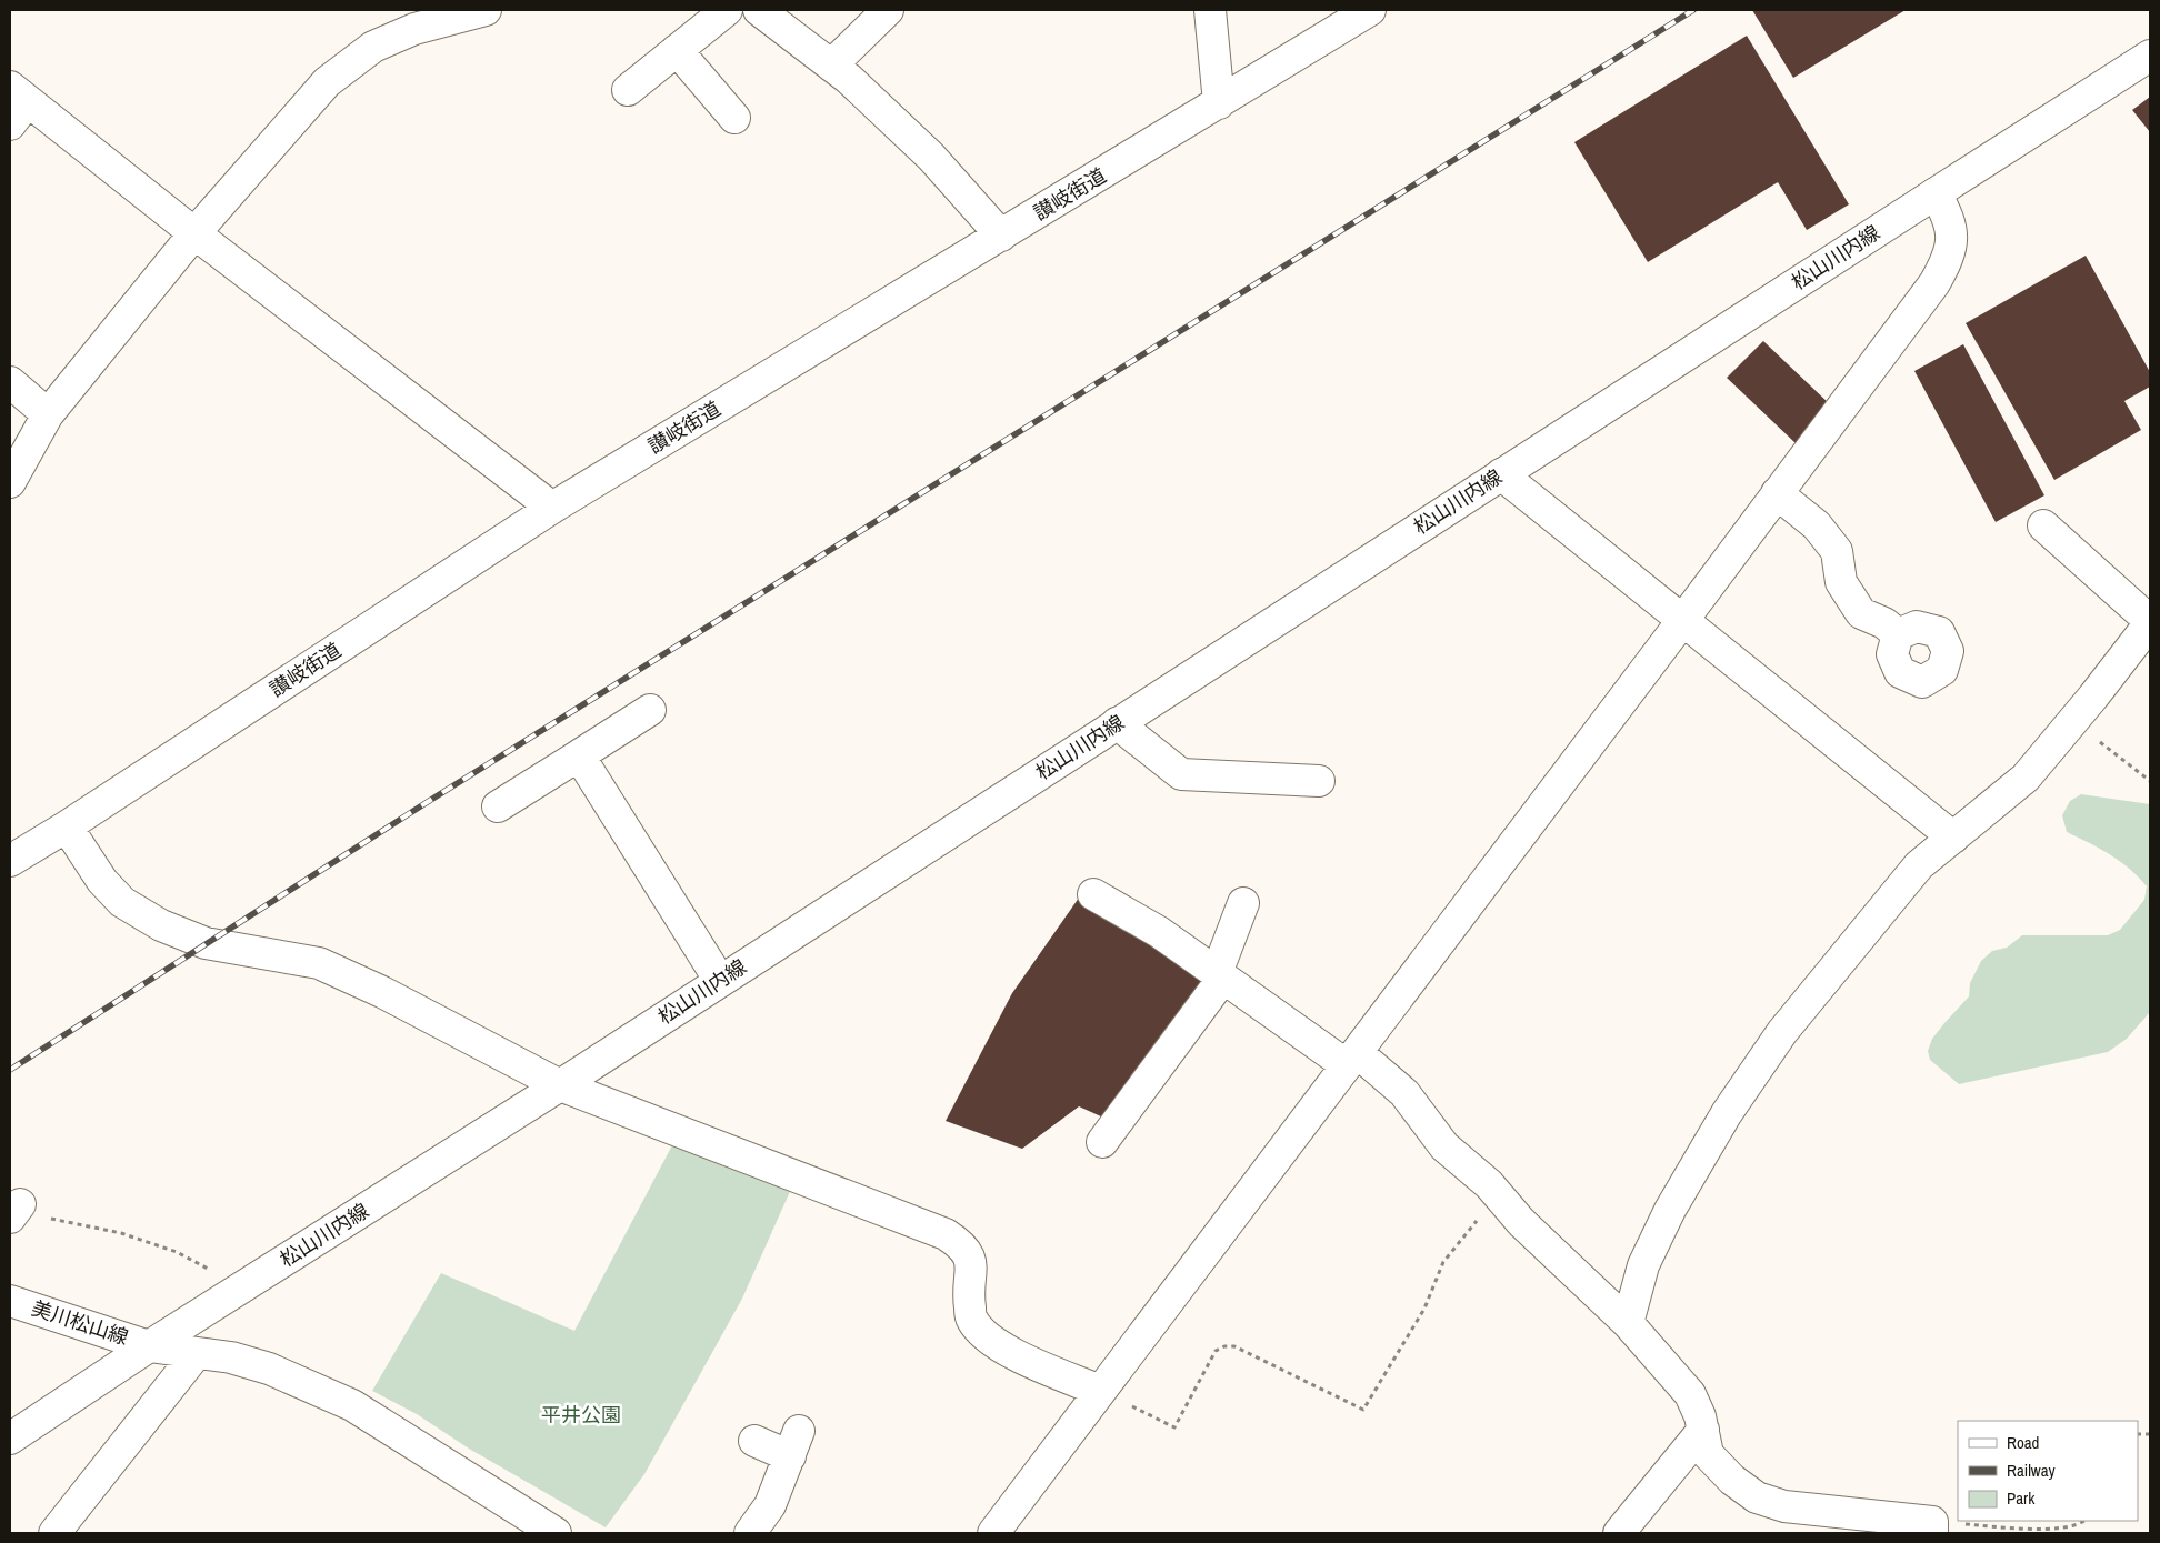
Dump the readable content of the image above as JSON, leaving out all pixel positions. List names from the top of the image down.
{
  "streets": {
    "street": ["讃岐街道", "松山川内線", "美川松山線"]
  },
  "crossings": [
    ["松山川内線", "美川松山線"]
  ],
  "parks": ["平井公園"],
  "legend": ["Road", "Railway", "Park"]
}
